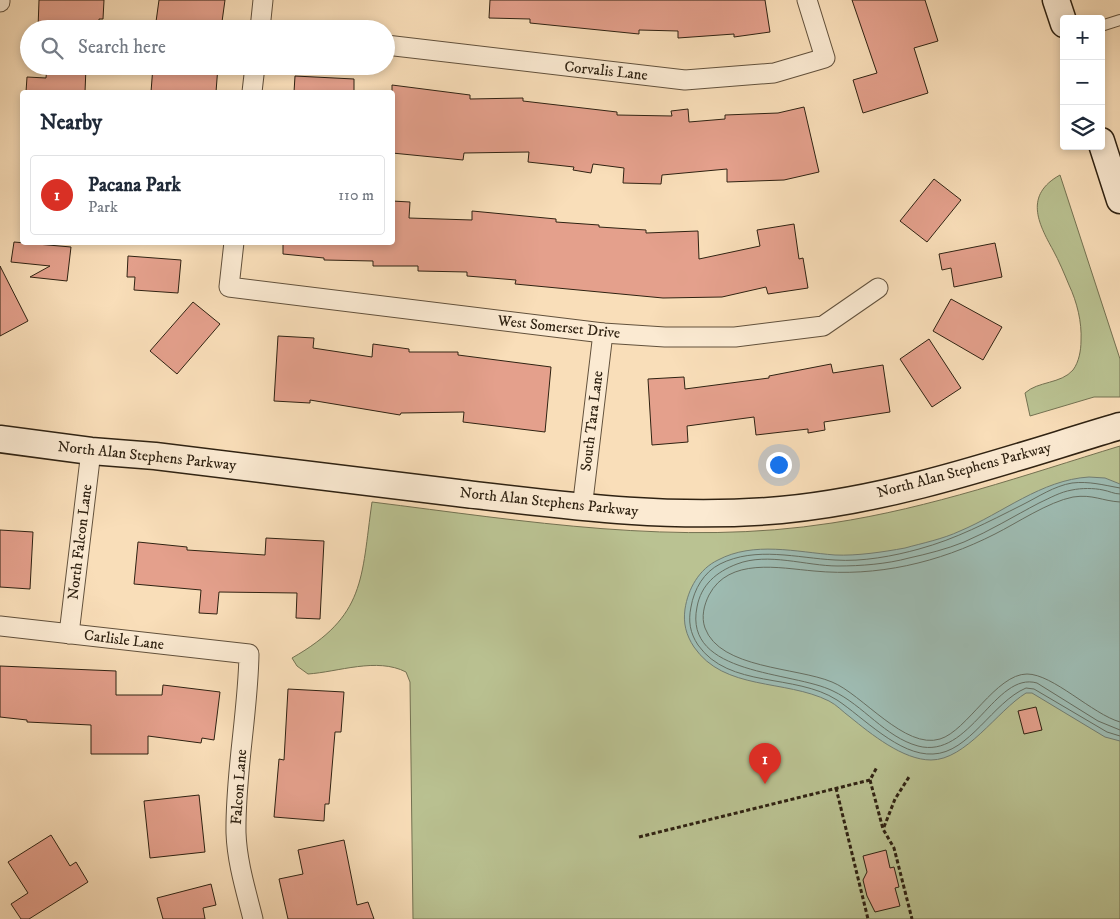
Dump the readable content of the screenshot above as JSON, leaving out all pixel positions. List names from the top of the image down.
{
  "streets": {
    "street": [
      "Corvalis Lane",
      "West Somerset Drive",
      "South Tara Lane",
      "North Alan Stephens Parkway",
      "North Falcon Lane",
      "Carlisle Lane",
      "Falcon Lane"
    ]
  },
  "crossings": [
    ["West Somerset Drive", "South Tara Lane"],
    ["South Tara Lane", "North Alan Stephens Parkway"],
    ["North Alan Stephens Parkway", "North Falcon Lane"],
    ["North Falcon Lane", "Carlisle Lane"],
    ["Carlisle Lane", "Falcon Lane"]
  ],
  "page": {
    "map_buttons": ["+", "−"],
    "search": "Search here",
    "heading": "Nearby",
    "list": [
      {
        "mark": "1",
        "name": "Pacana Park",
        "note": "Park",
        "value": "110 m"
      }
    ],
    "pins": "1"
  }
}
